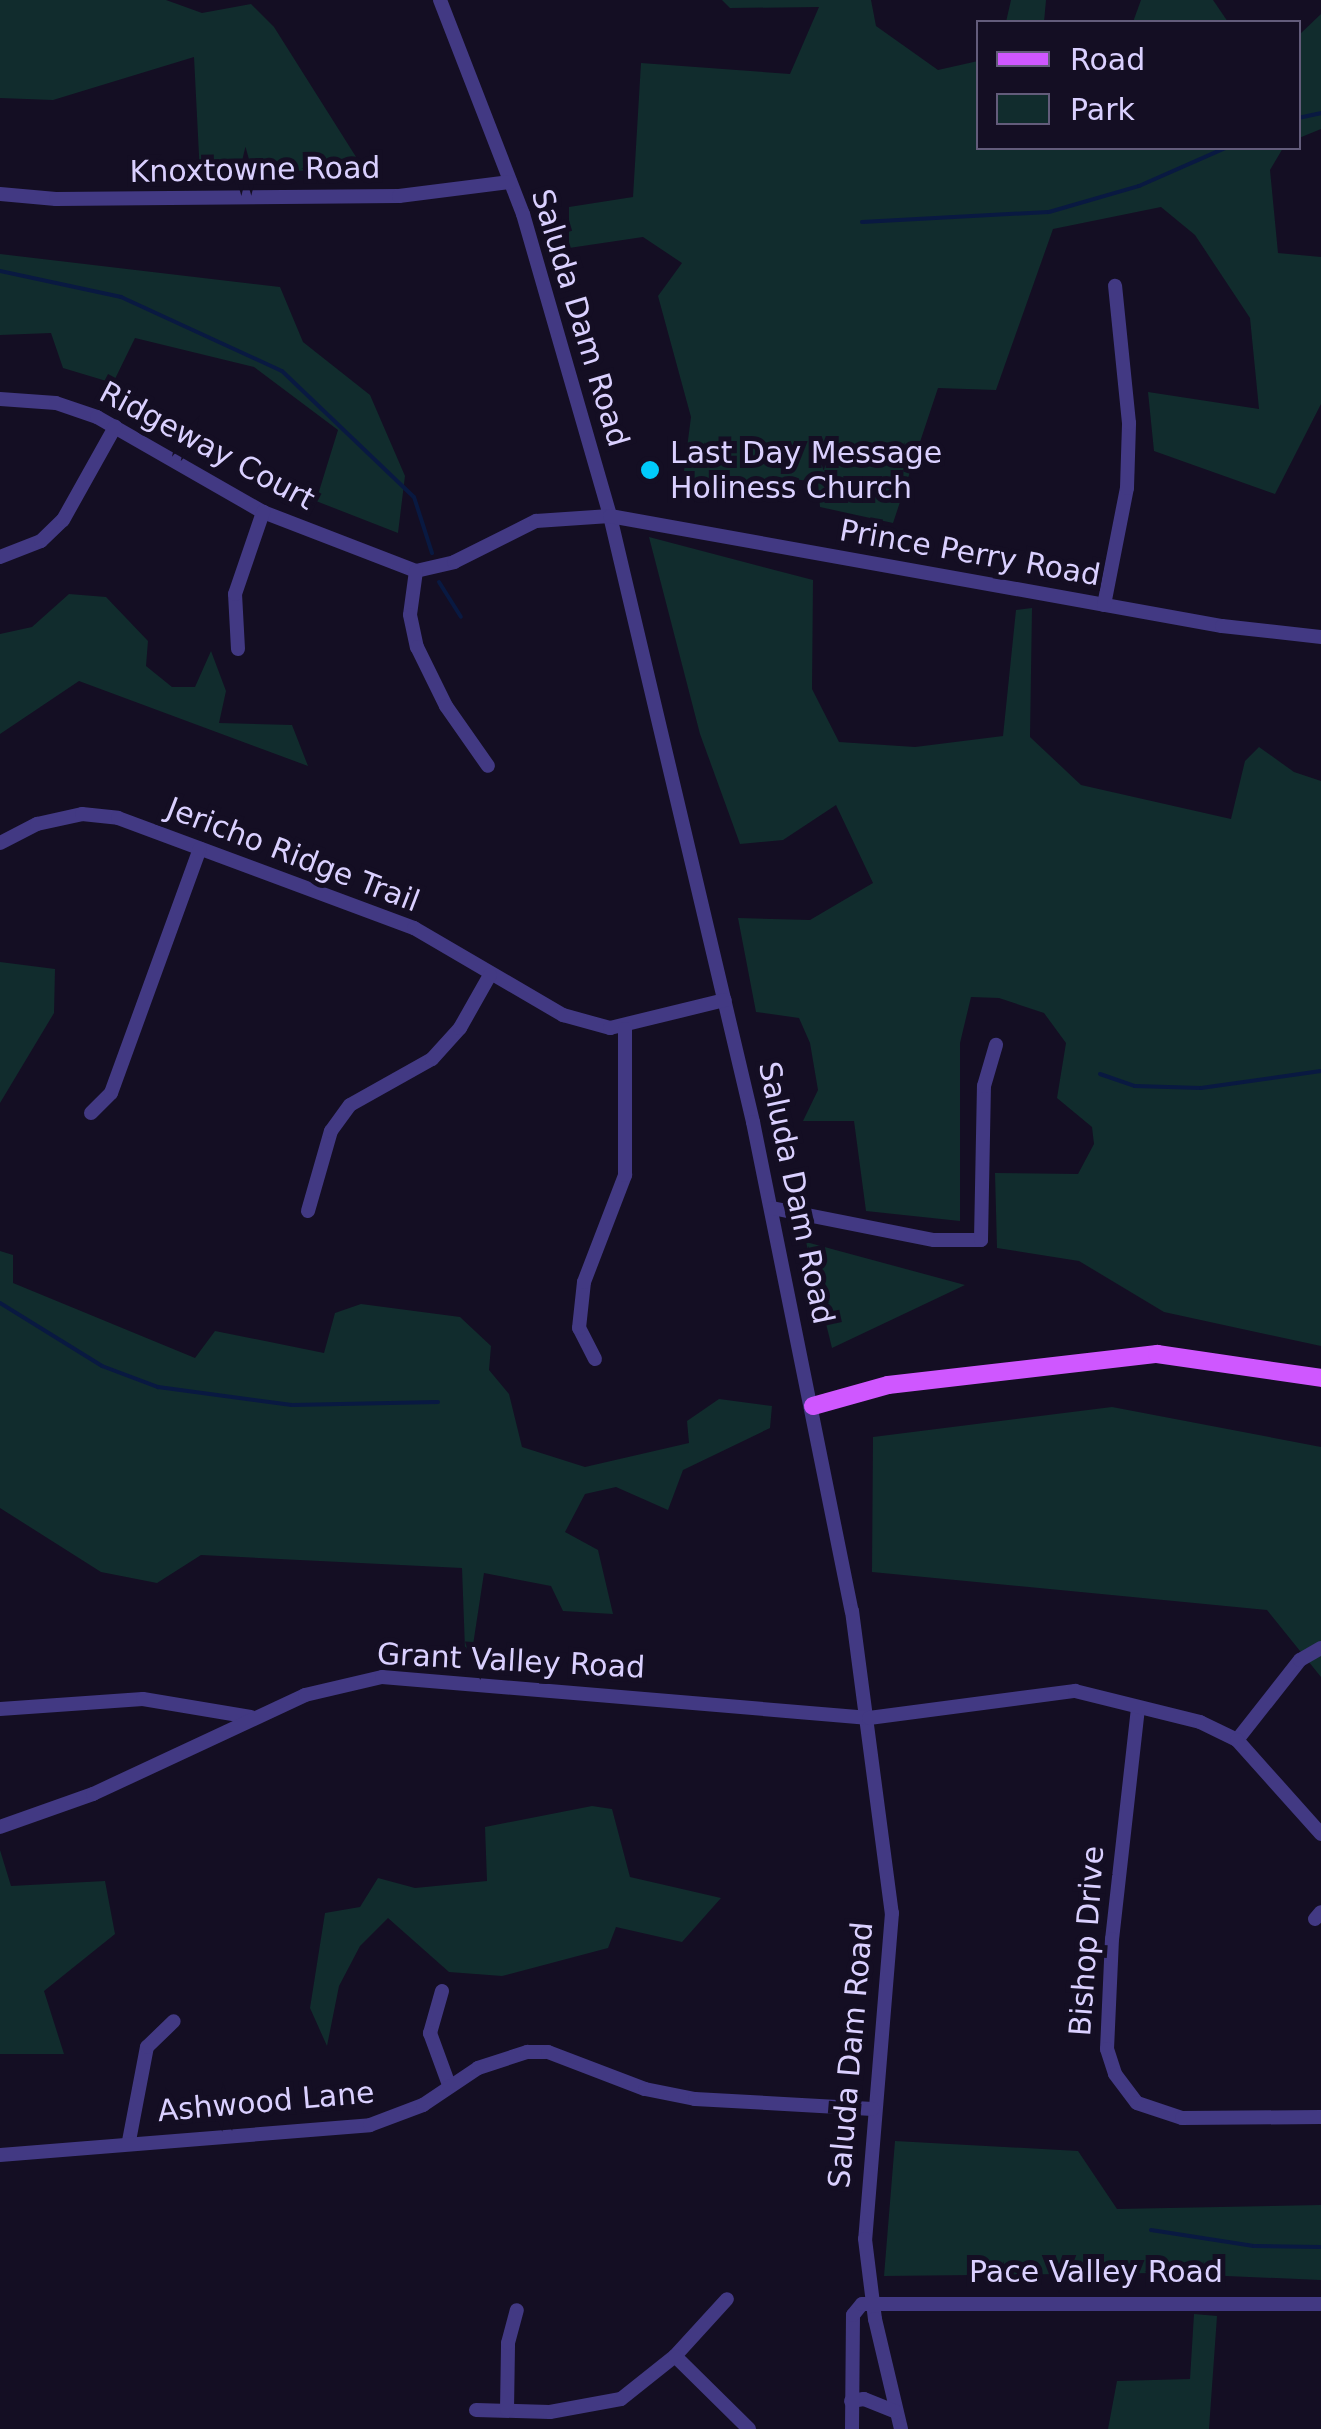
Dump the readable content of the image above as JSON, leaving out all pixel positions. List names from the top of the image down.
{
  "streets": {
    "street": [
      "Knoxtowne Road",
      "Saluda Dam Road",
      "Ridgeway Court",
      "Prince Perry Road",
      "Jericho Ridge Trail",
      "Grant Valley Road",
      "Bishop Drive",
      "Ashwood Lane",
      "Pace Valley Road"
    ]
  },
  "crossings": [
    ["Knoxtowne Road", "Saluda Dam Road"],
    ["Saluda Dam Road", "Prince Perry Road"],
    ["Saluda Dam Road", "Grant Valley Road"],
    ["Saluda Dam Road", "Ashwood Lane"],
    ["Saluda Dam Road", "Pace Valley Road"]
  ],
  "places": ["Last Day Message Holiness Church"],
  "legend": ["Road", "Park"]
}
